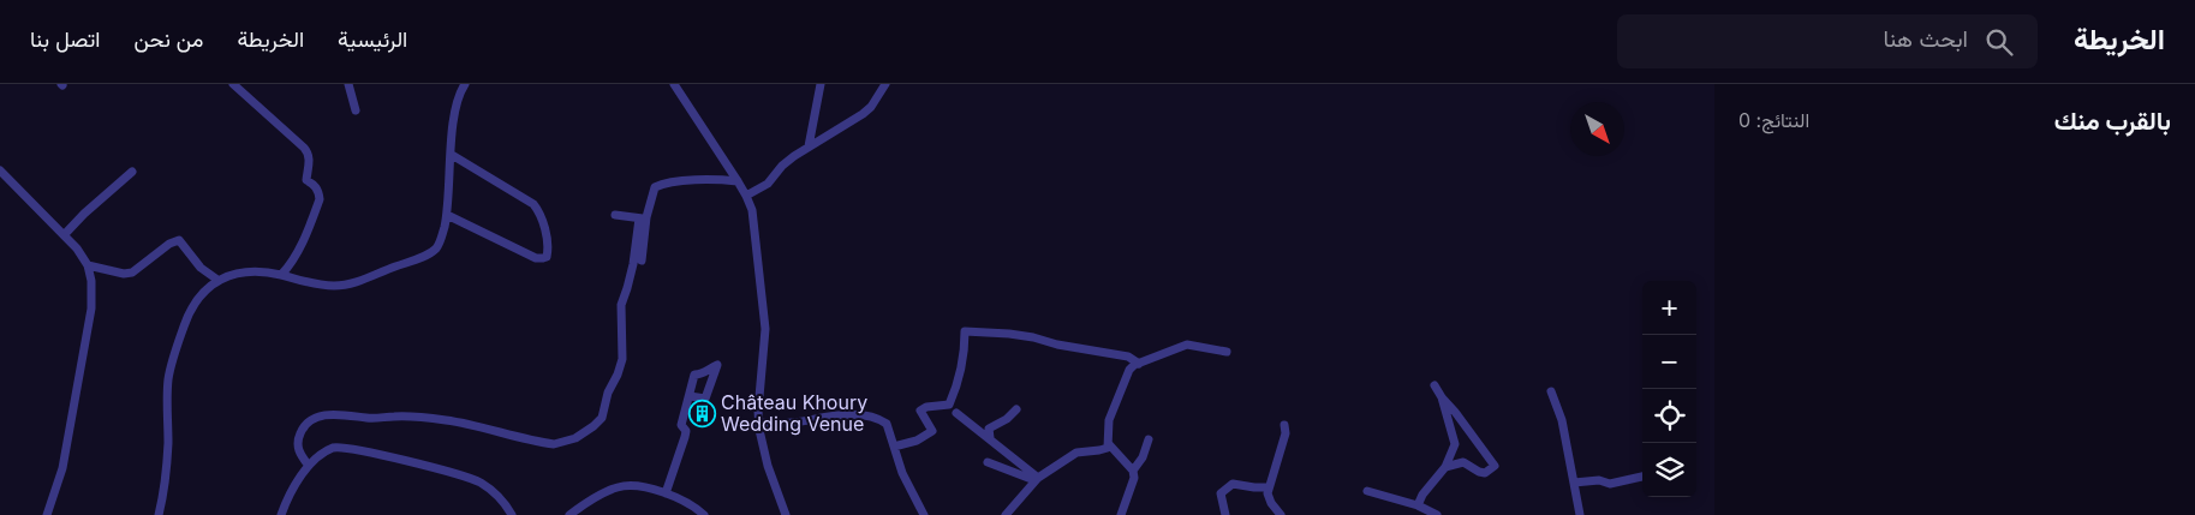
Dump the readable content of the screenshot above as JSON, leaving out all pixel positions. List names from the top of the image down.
{
  "places": {
    "building": ["Château Khoury Wedding Venue"]
  },
  "north": "bottom right",
  "page": {
    "header": "الخريطة",
    "search": "ابحث هنا",
    "nav": [
      "الرئيسية",
      "الخريطة",
      "من نحن",
      "اتصل بنا"
    ],
    "heading": ["بالقرب منك", "النتائج: 0"],
    "map_buttons": ["+", "−"]
  }
}
